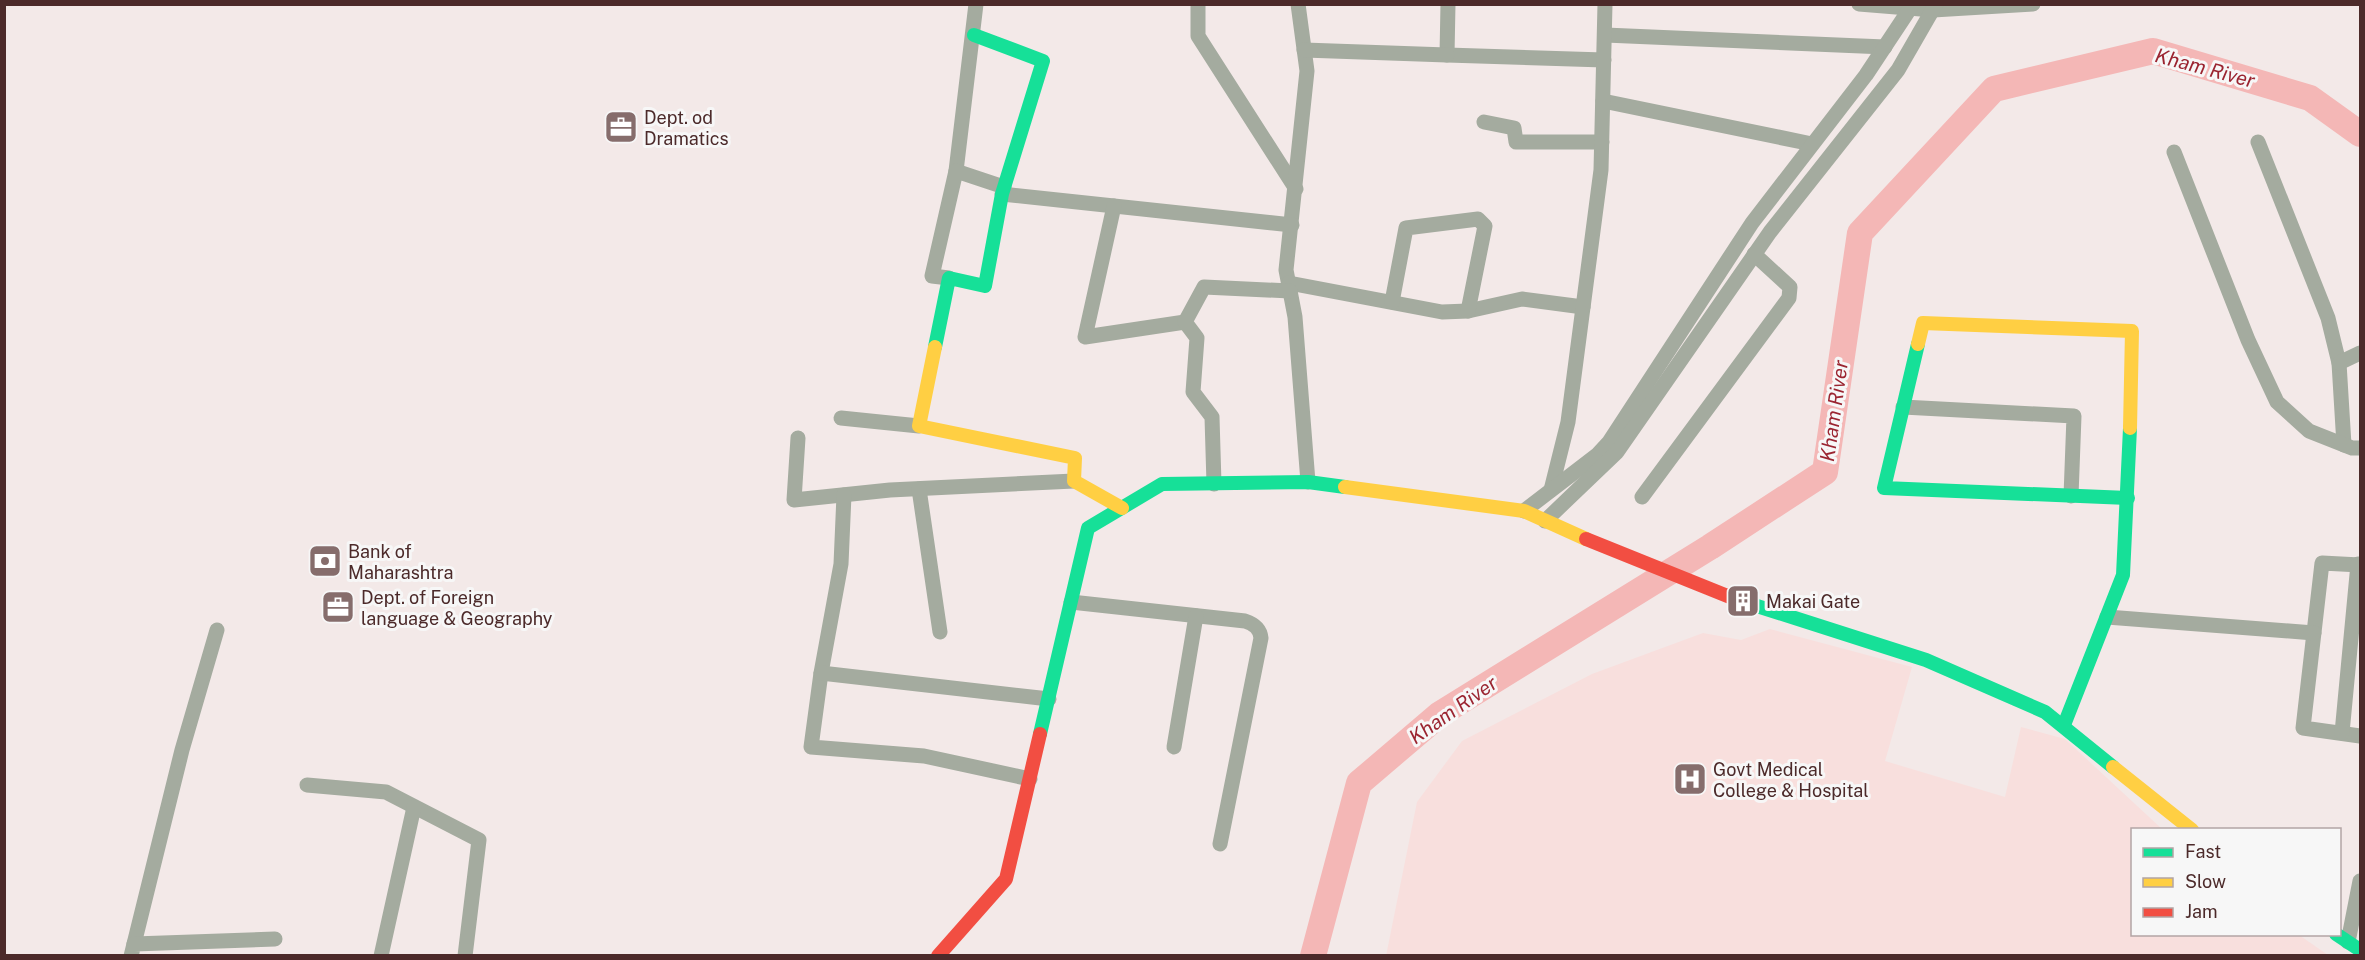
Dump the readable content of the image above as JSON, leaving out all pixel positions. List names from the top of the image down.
{
  "water": ["Kham River"],
  "places": {
    "office": ["Dept. od Dramatics", "Dept. of Foreign language & Geography"],
    "bank": ["Bank of Maharashtra"],
    "building": ["Makai Gate"],
    "hospital": ["Govt Medical College & Hospital"]
  },
  "legend": ["Fast", "Slow", "Jam"]
}
